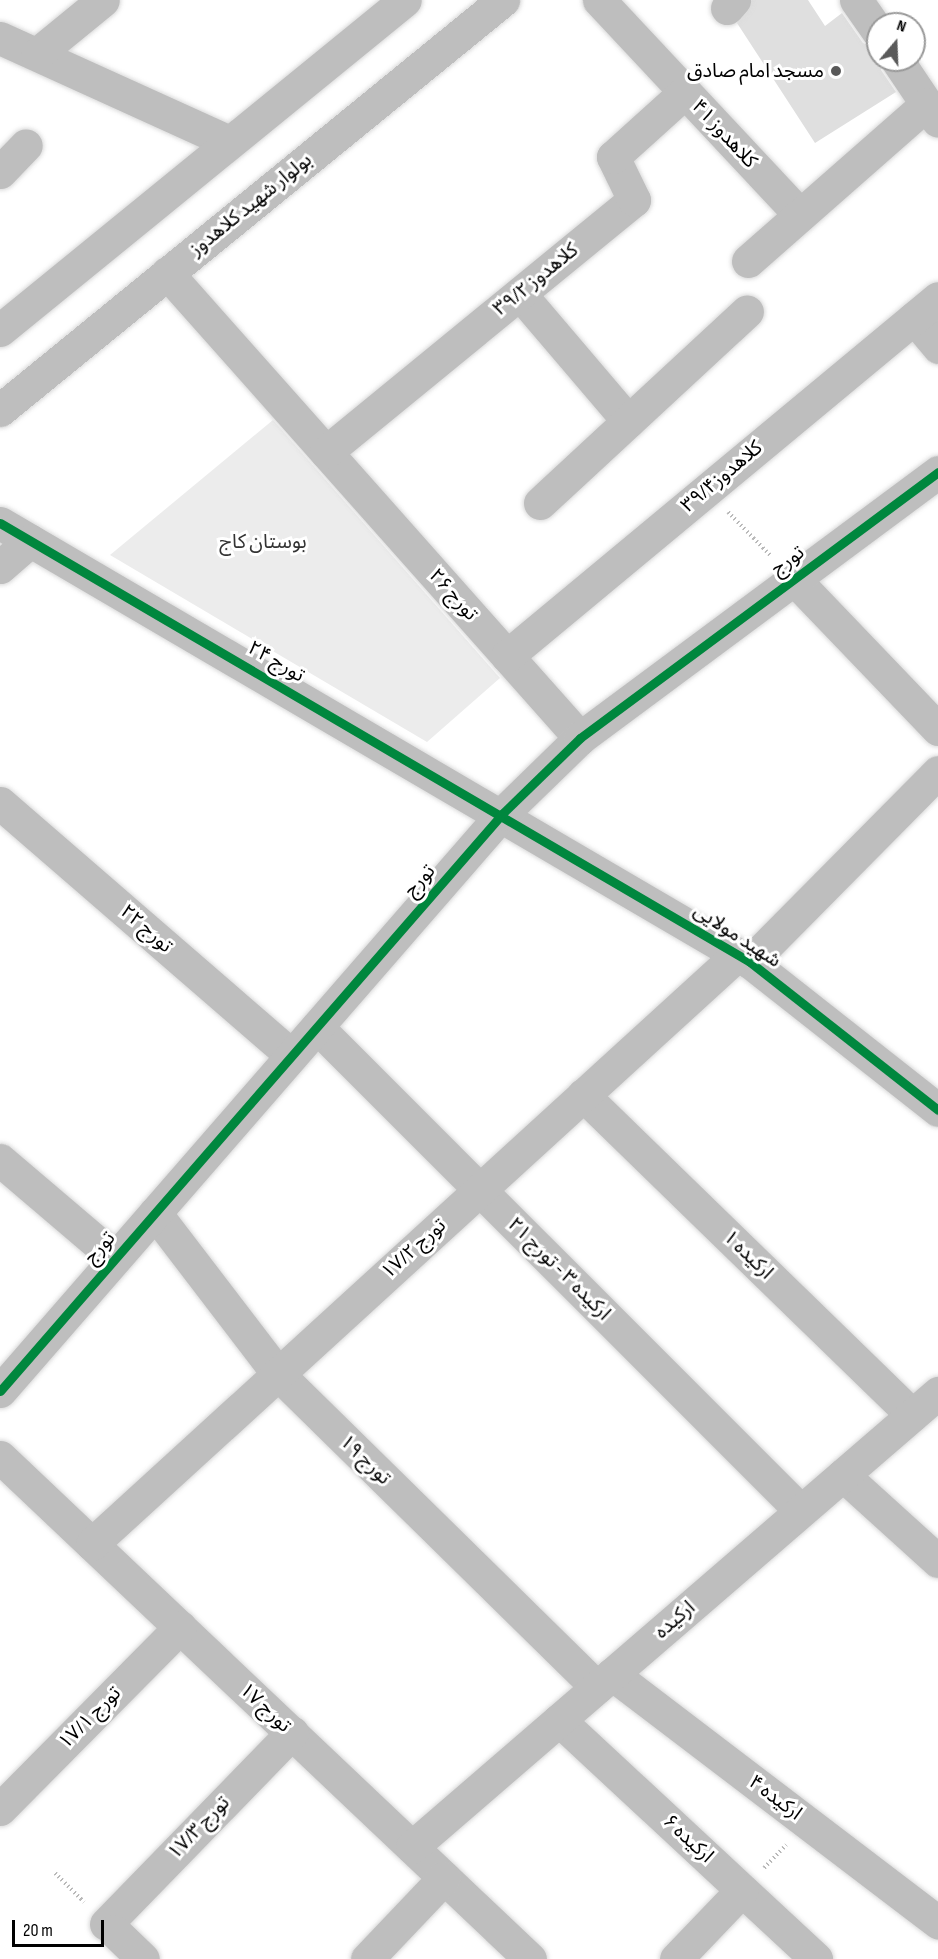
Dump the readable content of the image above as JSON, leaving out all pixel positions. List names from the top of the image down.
{
  "streets": {
    "street": [
      "کلاهدوز ۴۱",
      "بولوار شهید کلاهدوز",
      "کلاهدوز ۳۹/۲",
      "کلاهدوز۳۹/۴",
      "تورج",
      "تورج ۲۶",
      "تورج ۲۴",
      "تورج ۲۲",
      "شهید مولایی",
      "تورج ۱۷/۲",
      "ارکیده ۱",
      "ارکیده ۳ - تورج ۲۱",
      "تورج ۱۹",
      "ارکیده",
      "تورج ۱۷",
      "تورج ۱۷/۱",
      "ارکیده ۴",
      "تورج ۱۷/۳",
      "ارکیده ۶"
    ]
  },
  "crossings": [
    ["کلاهدوز ۴۱", "کلاهدوز ۳۹/۲"],
    ["بولوار شهید کلاهدوز", "تورج ۲۶"],
    ["کلاهدوز ۳۹/۲", "تورج ۲۶"],
    ["کلاهدوز۳۹/۴", "تورج ۲۶"],
    ["تورج", "تورج ۲۶"],
    ["تورج", "تورج ۲۴"],
    ["تورج", "تورج ۲۲"],
    ["تورج", "شهید مولایی"],
    ["تورج", "ارکیده ۳ - تورج ۲۱"],
    ["تورج", "تورج ۱۹"],
    ["تورج ۲۴", "شهید مولایی"],
    ["شهید مولایی", "تورج ۱۷/۲"],
    ["تورج ۱۷/۲", "ارکیده ۱"],
    ["تورج ۱۷/۲", "ارکیده ۳ - تورج ۲۱"],
    ["تورج ۱۷/۲", "تورج ۱۹"],
    ["تورج ۱۷/۲", "تورج ۱۷"],
    ["ارکیده ۱", "ارکیده"],
    ["ارکیده ۳ - تورج ۲۱", "ارکیده"],
    ["تورج ۱۹", "ارکیده"],
    ["تورج ۱۹", "ارکیده ۴"],
    ["ارکیده", "تورج ۱۷"],
    ["ارکیده", "ارکیده ۴"],
    ["ارکیده", "ارکیده ۶"],
    ["تورج ۱۷", "تورج ۱۷/۱"],
    ["تورج ۱۷", "تورج ۱۷/۳"]
  ],
  "parks": ["بوستان کاج"],
  "places": ["مسجد امام صادق"],
  "scale_bar": "20 m",
  "north": "top"
}
